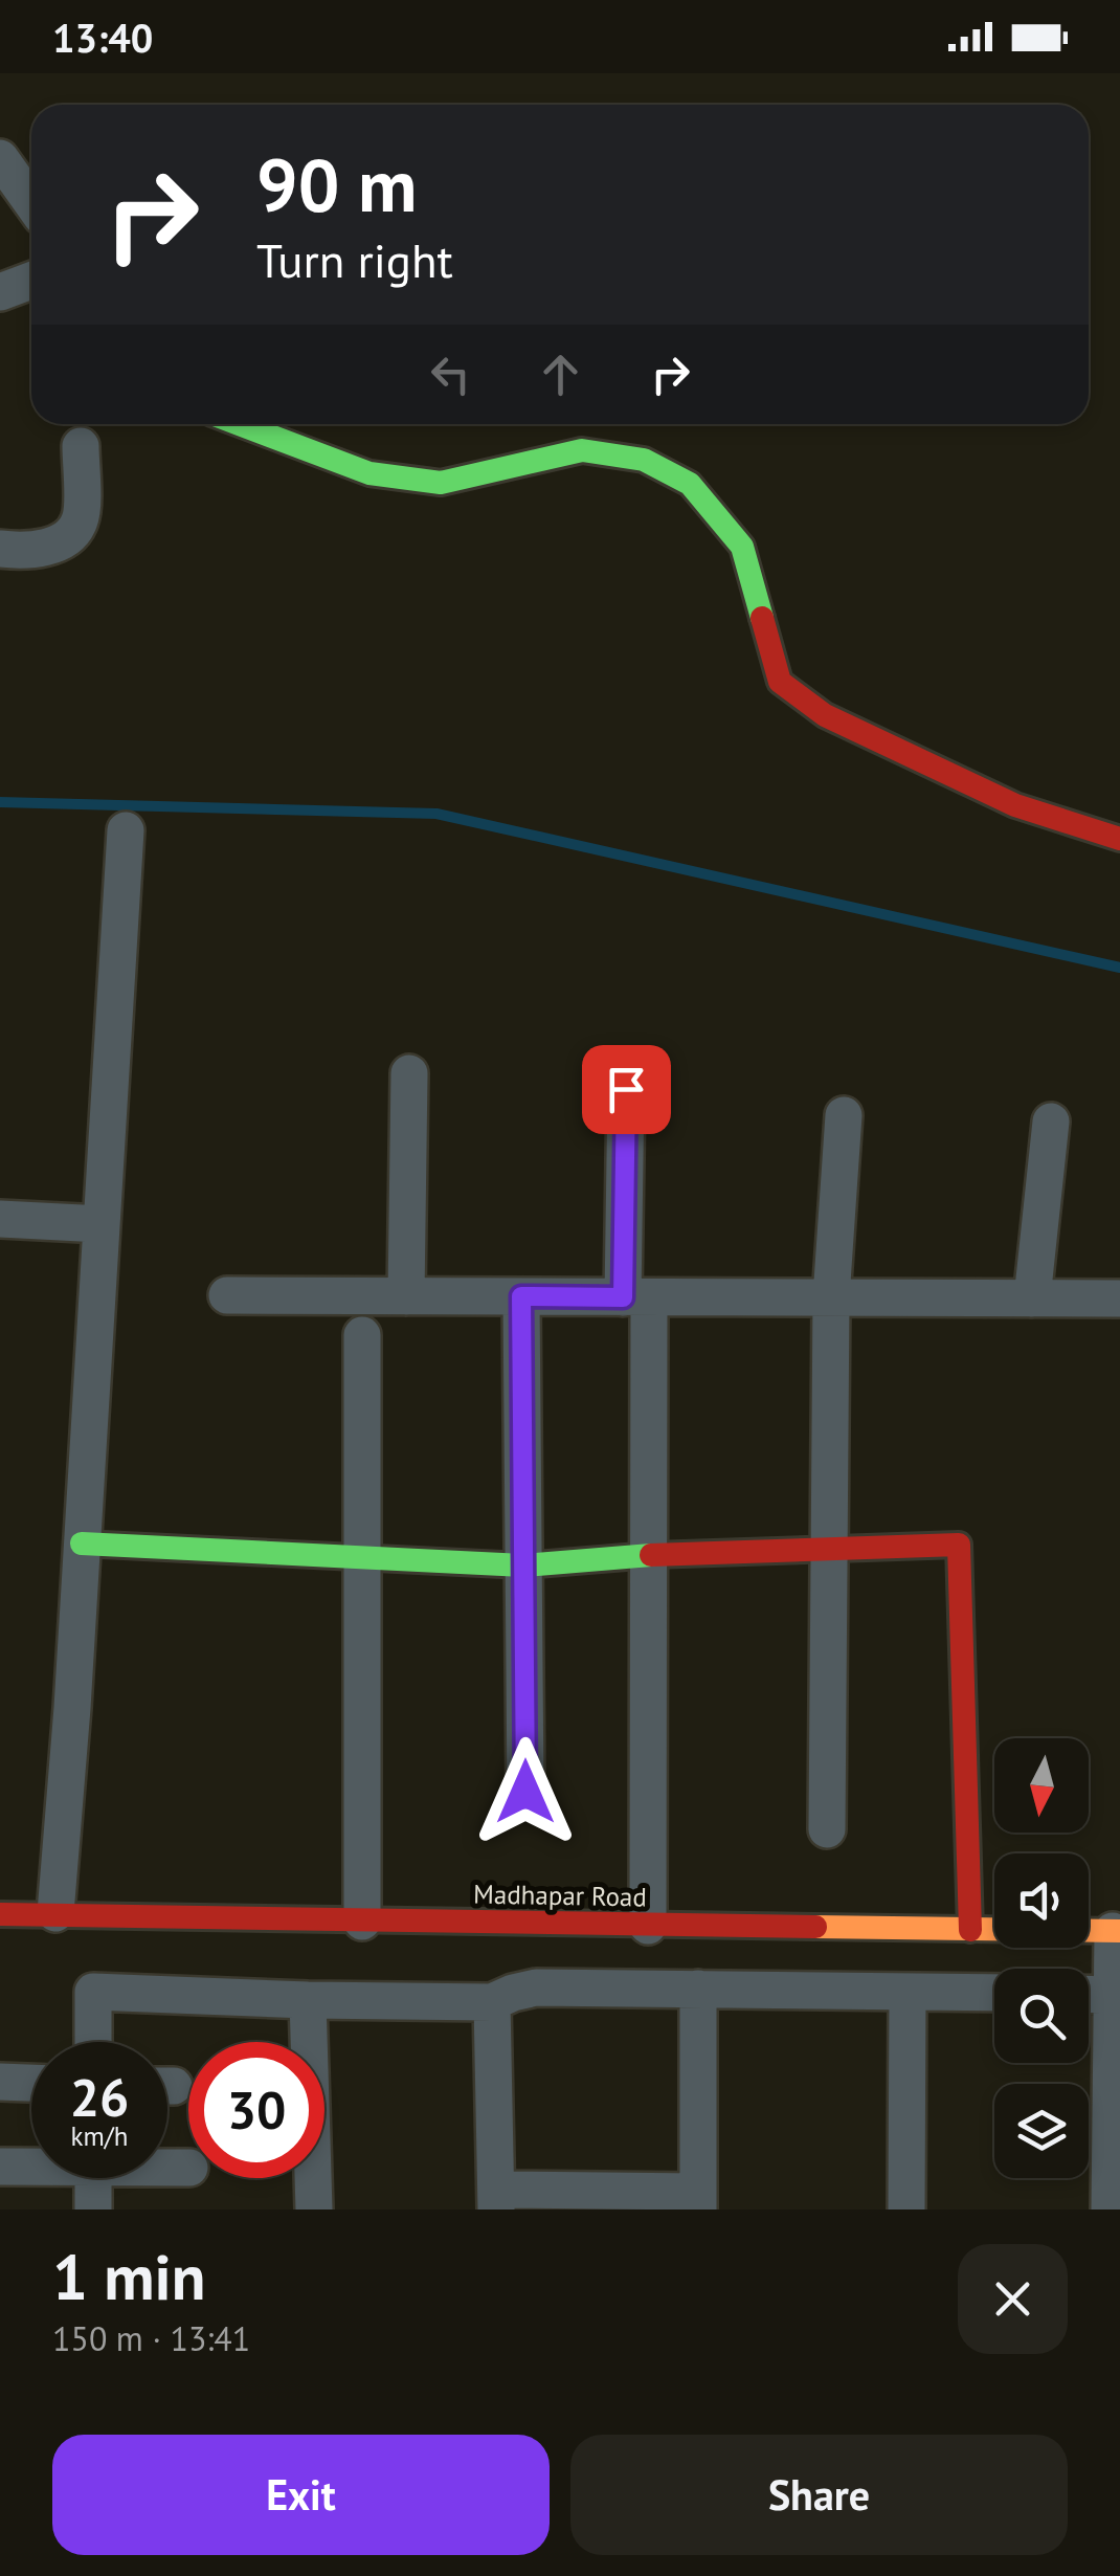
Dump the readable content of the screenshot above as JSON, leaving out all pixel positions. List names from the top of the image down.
{
  "streets": {
    "street": ["Madhapar Road"]
  },
  "north": "bottom",
  "page": {
    "status": "13:40",
    "turn": ["90 m", "Turn right"],
    "speed": "26 km/h",
    "limit": "30",
    "heading": ["1 min", "150 m · 13:41"],
    "buttons": ["Exit", "Share"]
  }
}
